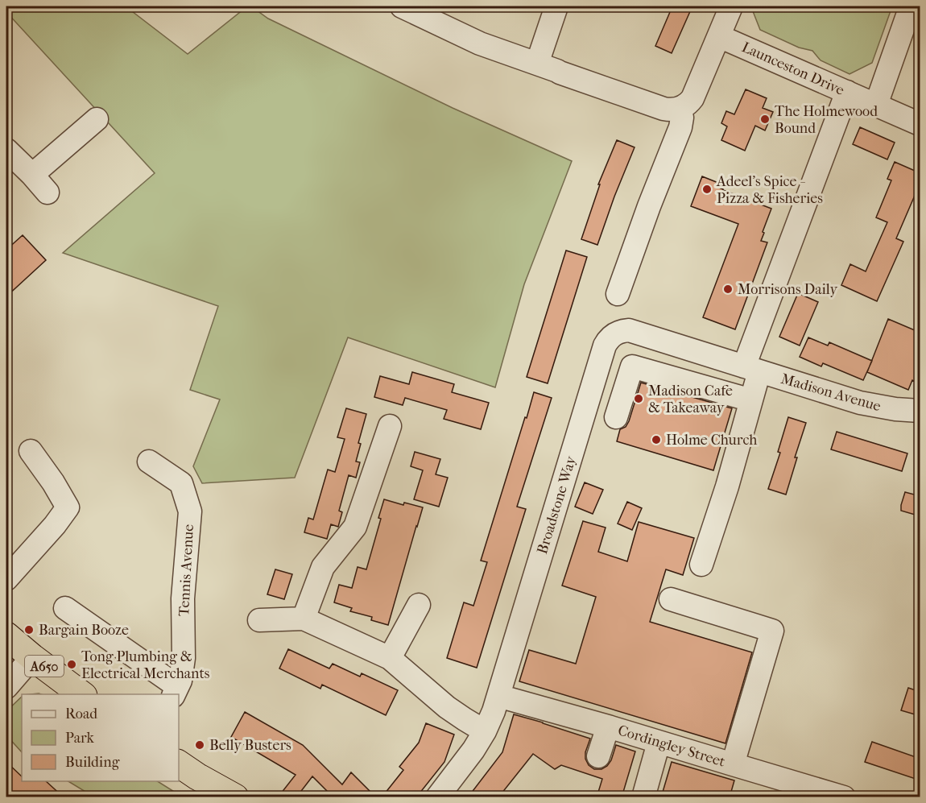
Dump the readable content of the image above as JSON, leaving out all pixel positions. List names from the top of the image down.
{
  "streets": {
    "highway": ["A650"],
    "street": [
      "Launceston Drive",
      "Madison Avenue",
      "Broadstone Way",
      "Tennis Avenue",
      "Cordingley Street"
    ]
  },
  "crossings": [
    ["Madison Avenue", "Broadstone Way"],
    ["Broadstone Way", "Cordingley Street"]
  ],
  "places": [
    "The Holmewood Bound",
    "Adeel's Spice - Pizza & Fisheries",
    "Morrisons Daily",
    "Madison Cafe & Takeaway",
    "Holme Church",
    "Bargain Booze",
    "Tong Plumbing & Electrical Merchants",
    "Belly Busters"
  ],
  "legend": ["Road", "Park", "Building"]
}
